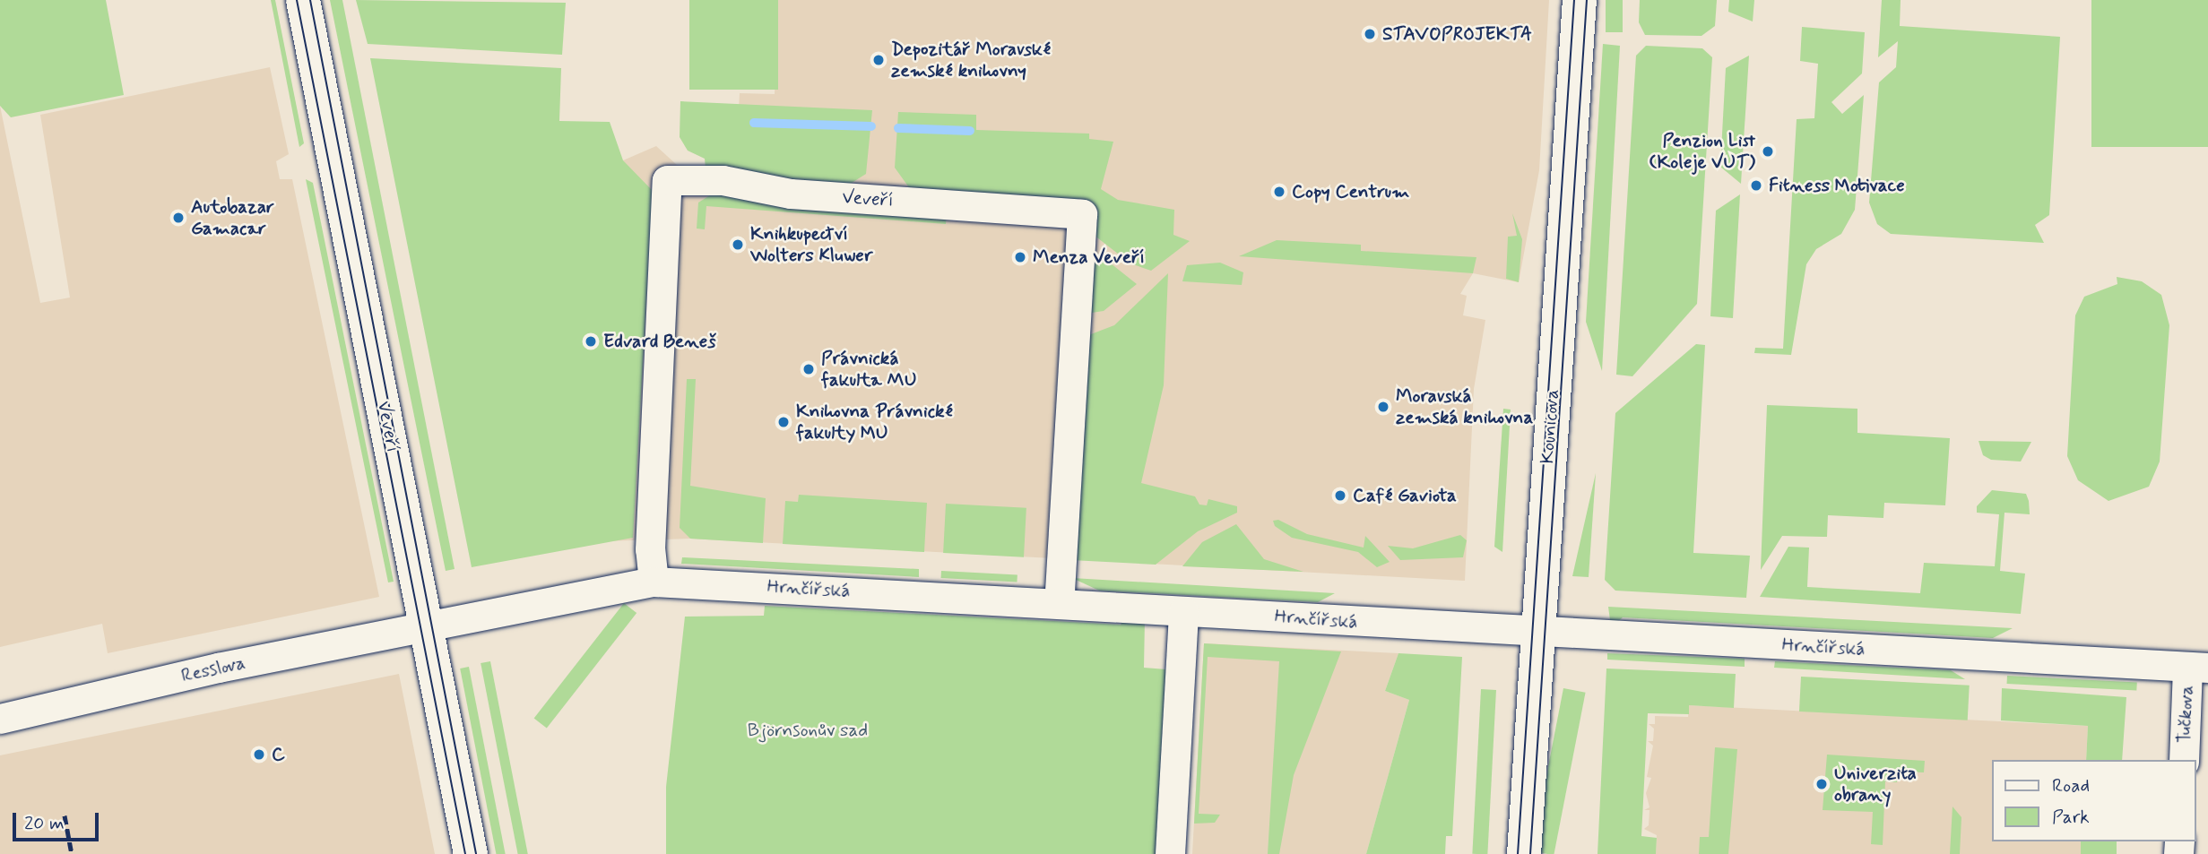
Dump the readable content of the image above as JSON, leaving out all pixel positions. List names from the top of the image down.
{
  "streets": {
    "main road": ["Veveří", "Kounicova"],
    "street": ["Hrnčířská", "Resslova", "Tučkova"]
  },
  "crossings": [
    ["Veveří", "Hrnčířská"],
    ["Veveří", "Resslova"],
    ["Kounicova", "Hrnčířská"],
    ["Hrnčířská", "Resslova"],
    ["Hrnčířská", "Tučkova"]
  ],
  "parks": ["Björnsonův sad"],
  "places": [
    "STAVOPROJEKTA",
    "Depozitář Moravské zemské knihovny",
    "Penzion List (Koleje VUT)",
    "Fitness Motivace",
    "Copy Centrum",
    "Autobazar Gamacar",
    "Knihkupectví Wolters Kluwer",
    "Menza Veveří",
    "Edvard Beneš",
    "Právnická fakulta MU",
    "Moravská zemská knihovna",
    "Knihovna Právnické fakulty MU",
    "Café Gaviota",
    "C",
    "Univerzita obrany"
  ],
  "legend": ["Road", "Park"],
  "scale_bar": "20 m"
}
